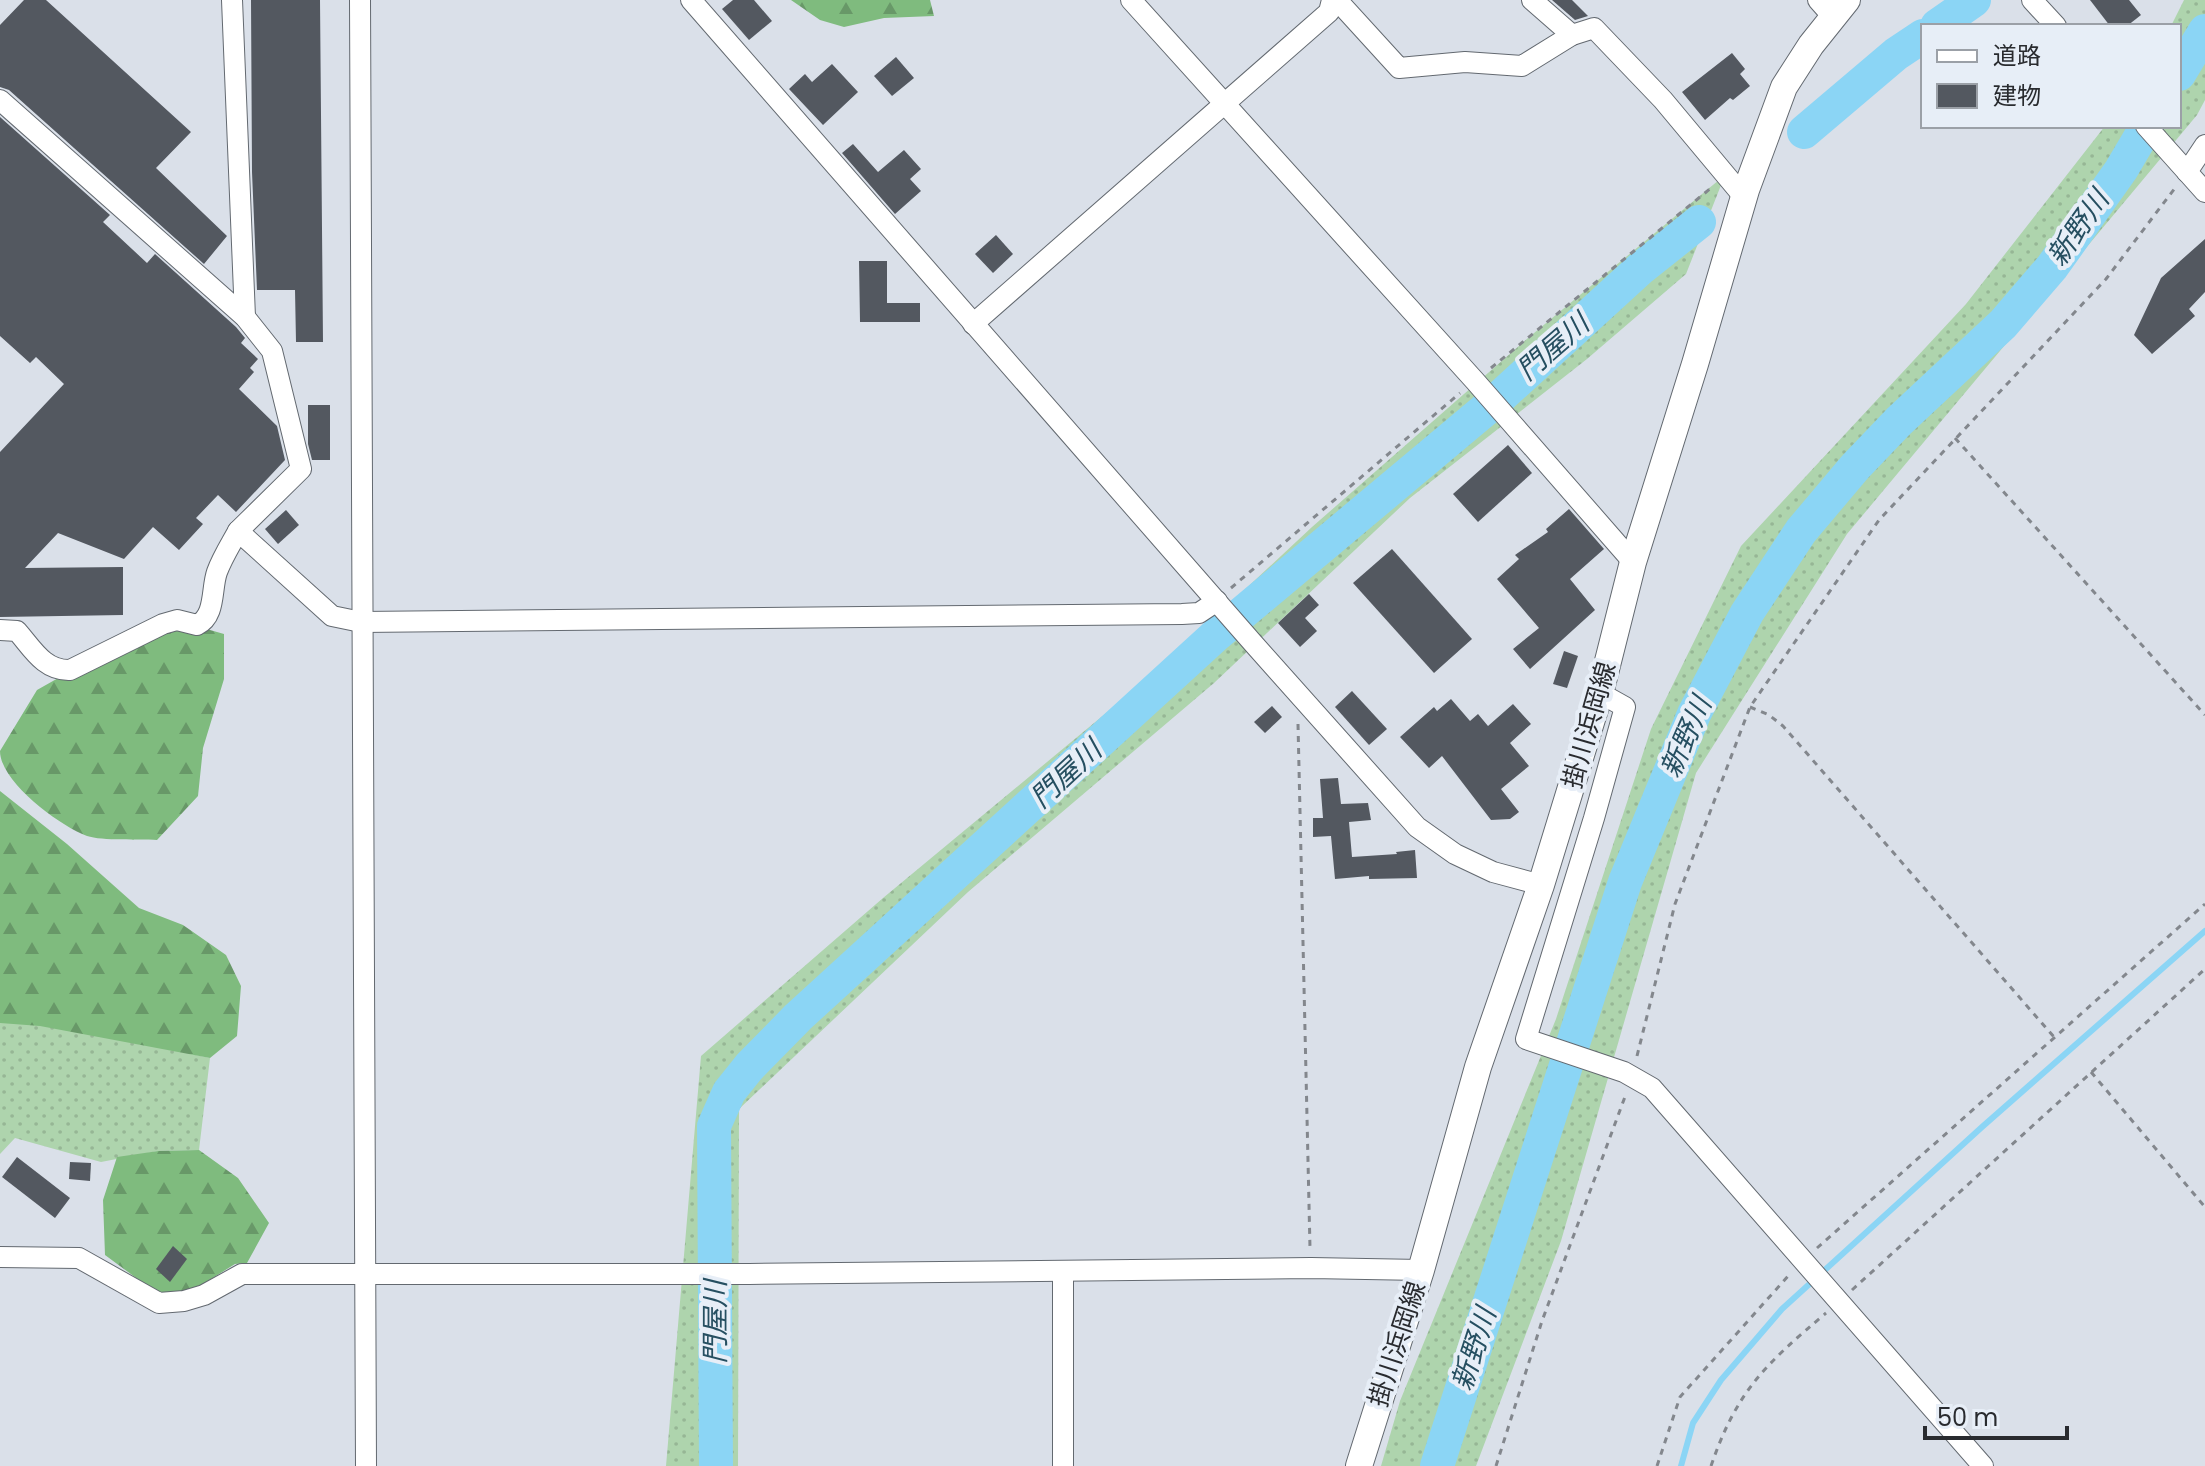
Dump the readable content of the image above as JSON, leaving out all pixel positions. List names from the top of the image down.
{
  "streets": {
    "main road": ["掛川浜岡線"]
  },
  "water": ["新野川", "門屋川"],
  "legend": ["道路", "建物"],
  "scale_bar": "50 m"
}
